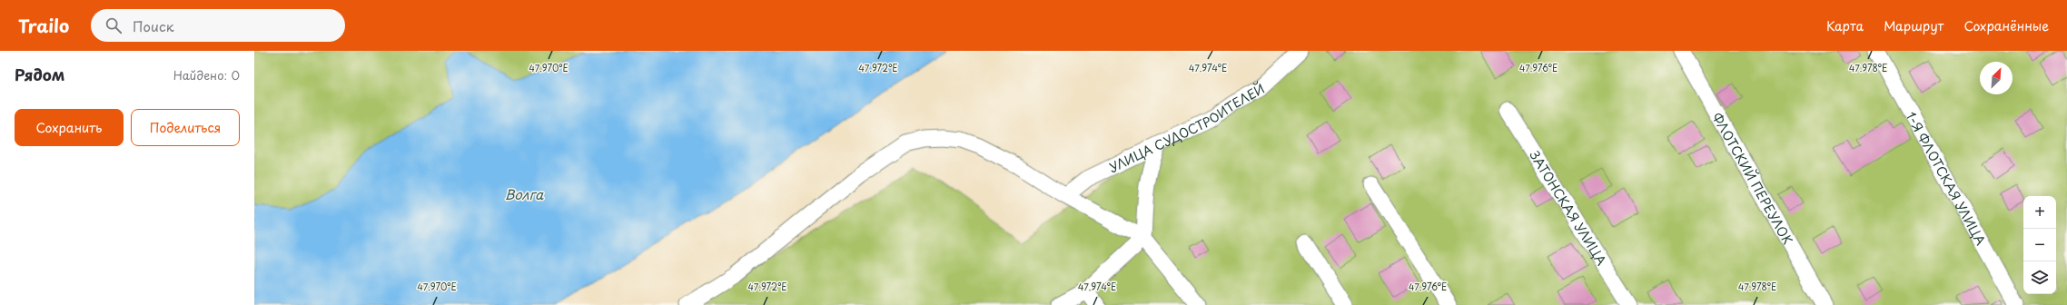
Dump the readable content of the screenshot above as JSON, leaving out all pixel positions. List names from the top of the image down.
{
  "streets": {
    "street": [
      "УЛИЦА СУДОСТРОИТЕЛЕЙ",
      "ФЛОТСКИЙ ПЕРЕУЛОК",
      "1-Я ФЛОТСКАЯ УЛИЦА",
      "ЗАТОНСКАЯ УЛИЦА"
    ]
  },
  "water": ["Волга"],
  "north": "top right",
  "page": {
    "header": "Trailo",
    "search": "Поиск",
    "nav": ["Карта", "Маршрут", "Сохранённые"],
    "heading": ["Рядом", "Найдено: 0"],
    "buttons": ["Сохранить", "Поделиться"],
    "map_buttons": ["+", "−"]
  },
  "coordinates": [
    "47.970°E",
    "47.972°E",
    "47.974°E",
    "47.976°E",
    "47.978°E"
  ]
}
